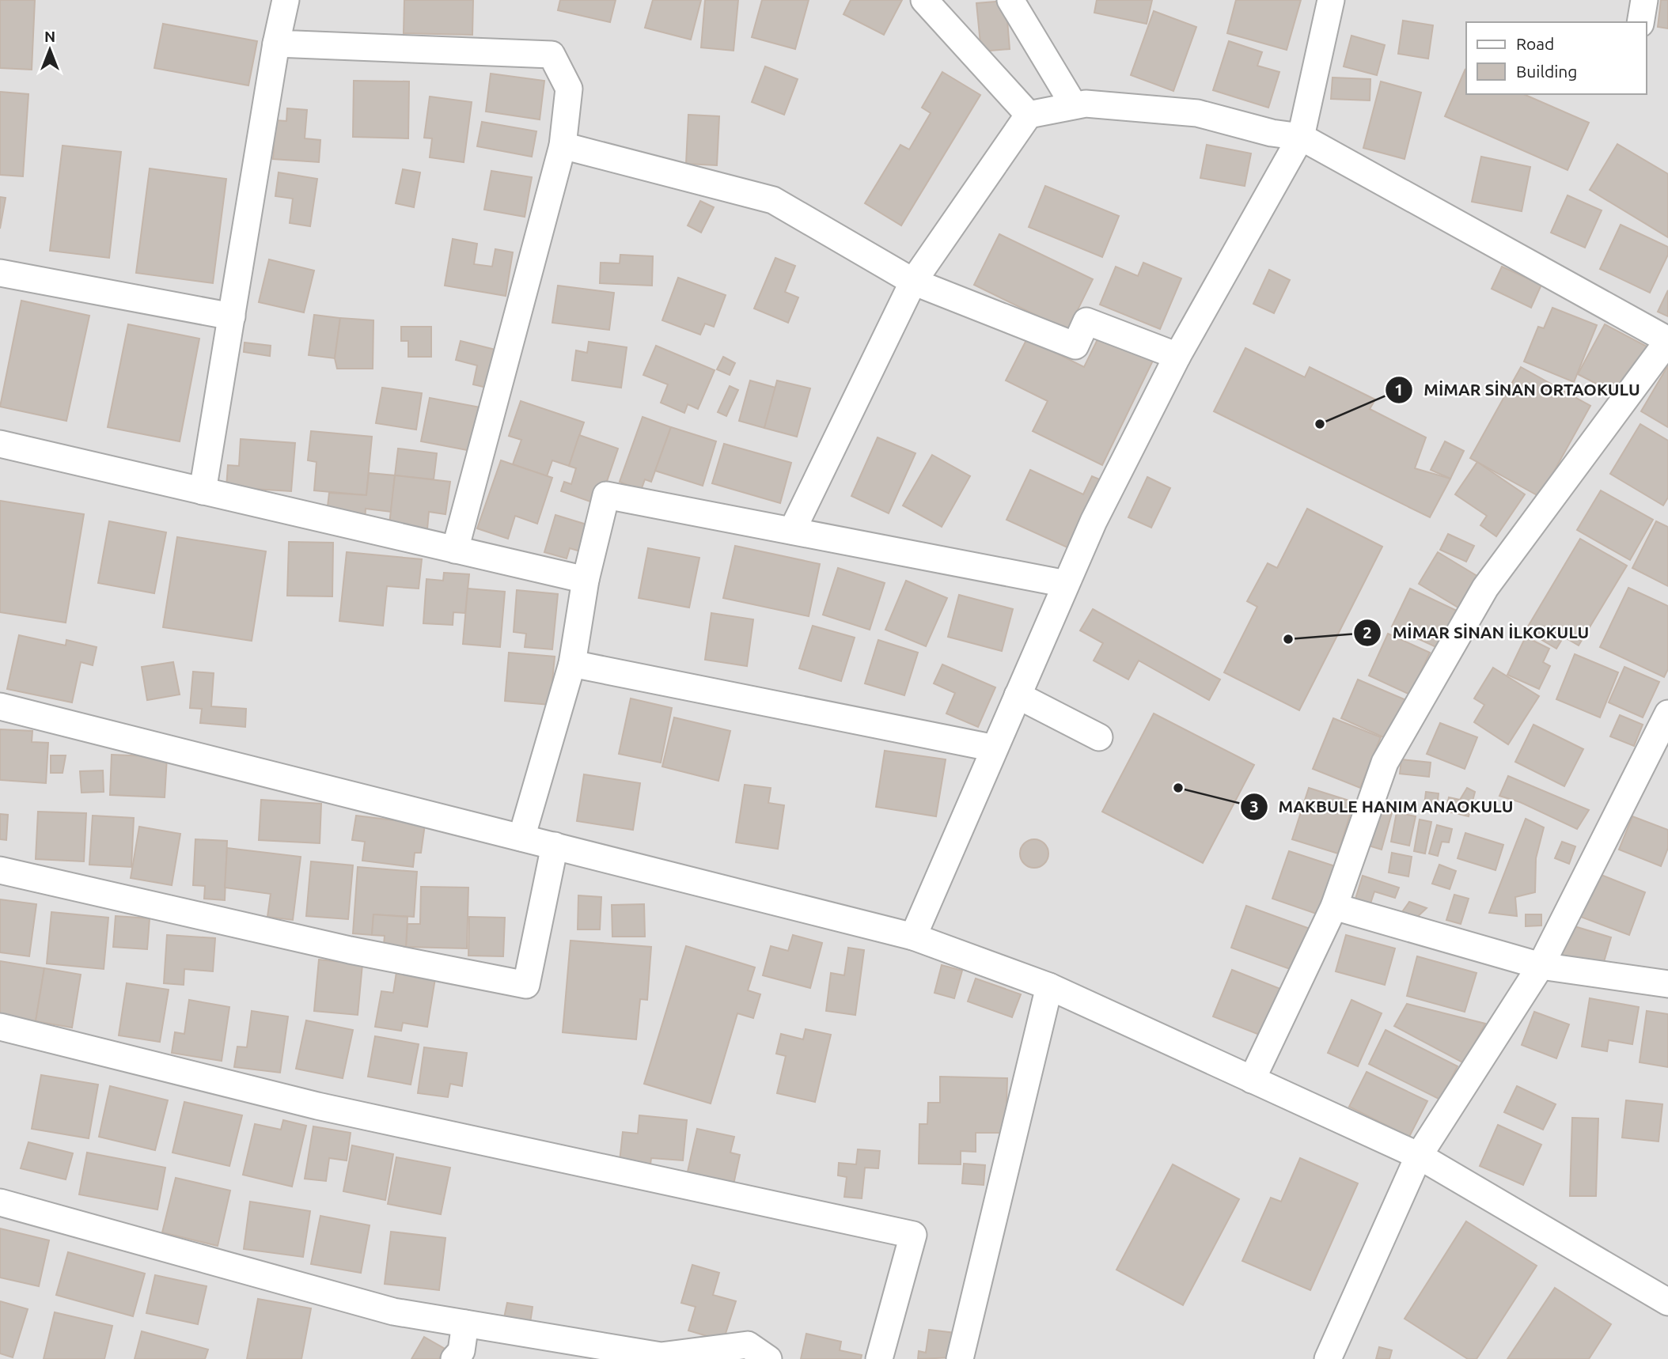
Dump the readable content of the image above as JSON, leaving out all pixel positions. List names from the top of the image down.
{
  "places": ["MİMAR SİNAN ORTAOKULU", "MİMAR SİNAN İLKOKULU", "MAKBULE HANIM ANAOKULU"],
  "legend": ["Road", "Building"],
  "north": "top"
}
